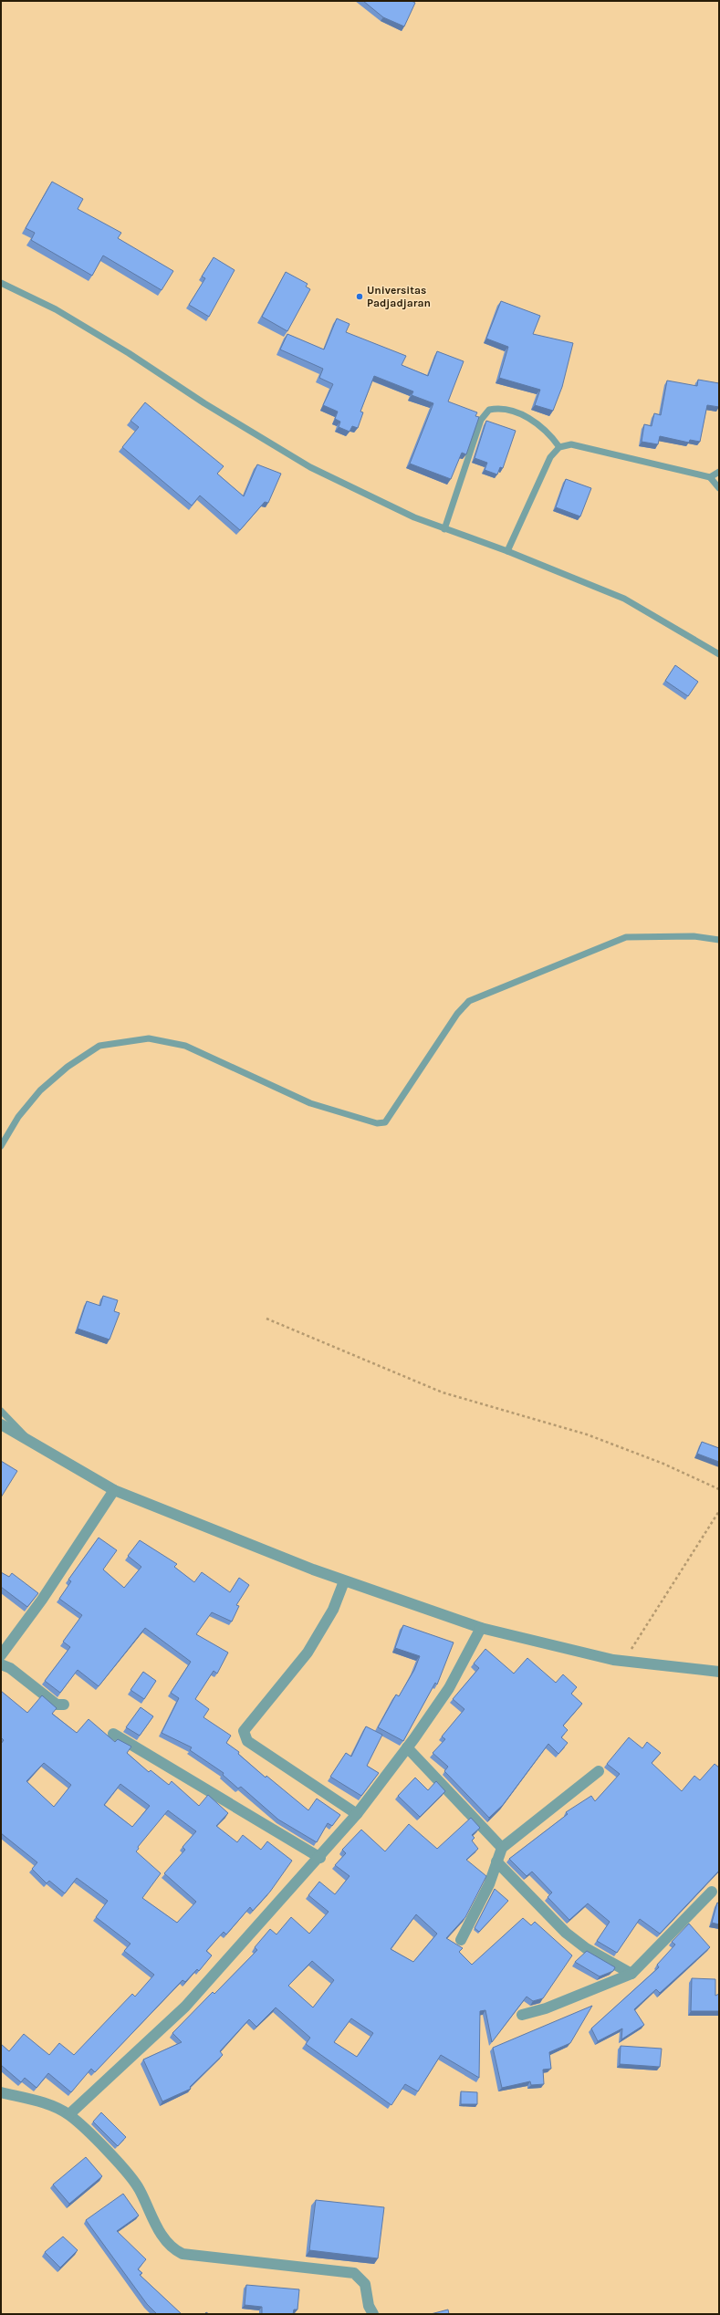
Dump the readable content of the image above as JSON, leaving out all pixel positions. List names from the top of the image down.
{
  "places": ["Universitas Padjadjaran"]
}
